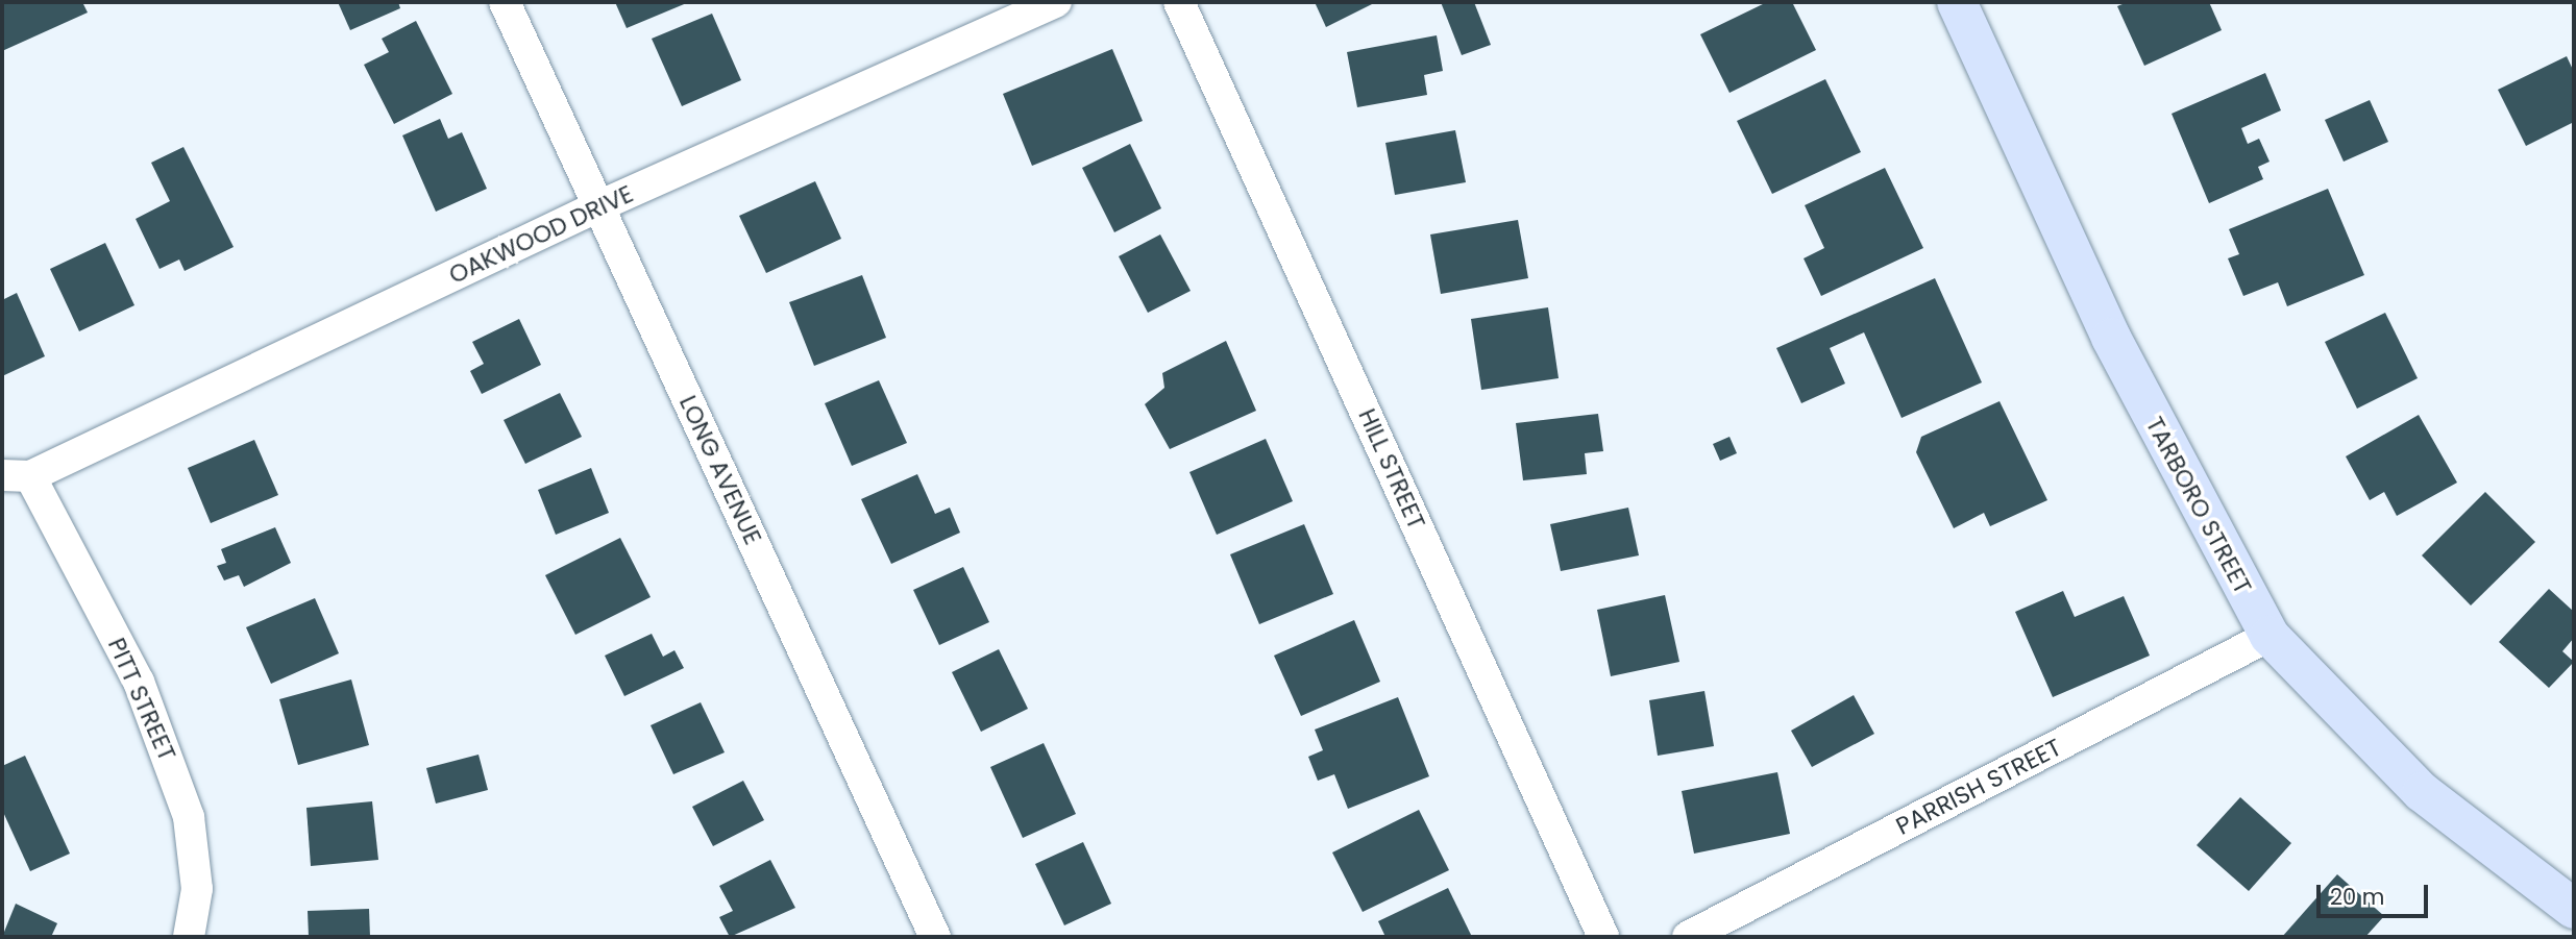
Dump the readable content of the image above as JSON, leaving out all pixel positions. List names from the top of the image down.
{
  "streets": {
    "street": [
      "OAKWOOD DRIVE",
      "HILL STREET",
      "LONG AVENUE",
      "TARBORO STREET",
      "PITT STREET",
      "PARRISH STREET"
    ]
  },
  "crossings": [
    ["OAKWOOD DRIVE", "LONG AVENUE"],
    ["OAKWOOD DRIVE", "PITT STREET"],
    ["TARBORO STREET", "PARRISH STREET"]
  ],
  "scale_bar": "20 m"
}
